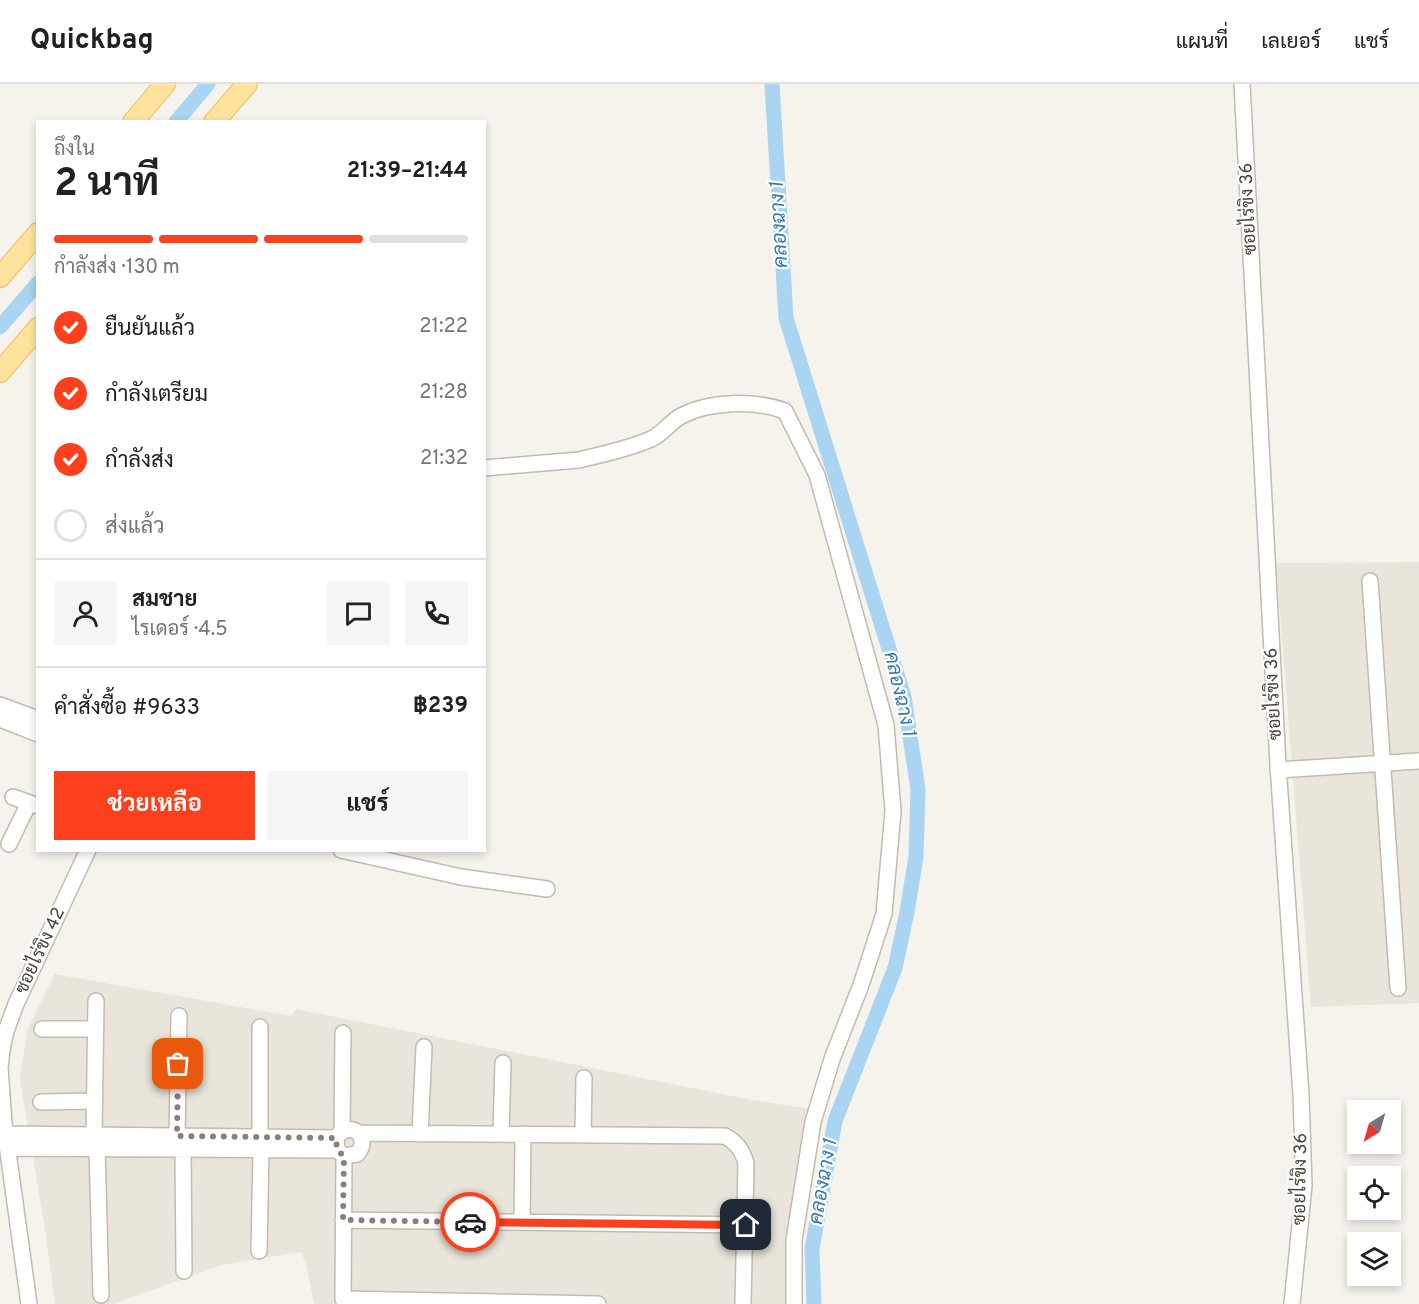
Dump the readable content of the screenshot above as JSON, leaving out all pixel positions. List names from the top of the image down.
{
  "streets": {
    "street": ["ซอยไร่ขิง 36", "ซอยไร่ขิง 42"]
  },
  "water": ["คลองฉาง 1"],
  "north": "bottom left",
  "page": {
    "header": "Quickbag",
    "nav": ["แผนที่", "เลเยอร์", "แชร์"],
    "heading": ["2 นาที", "ถึงใน", "21:39–21:44"],
    "panel": [
      "สมชาย",
      "ไรเดอร์ · 4.5",
      "คำสั่งซื้อ #9633",
      "฿239"
    ],
    "bar": "กำลังส่ง · 130 m",
    "list": [
      ["ยืนยันแล้ว", "21:22"],
      ["กำลังเตรียม", "21:28"],
      ["กำลังส่ง", "21:32"],
      "ส่งแล้ว"
    ],
    "buttons": ["ช่วยเหลือ", "แชร์"]
  }
}
